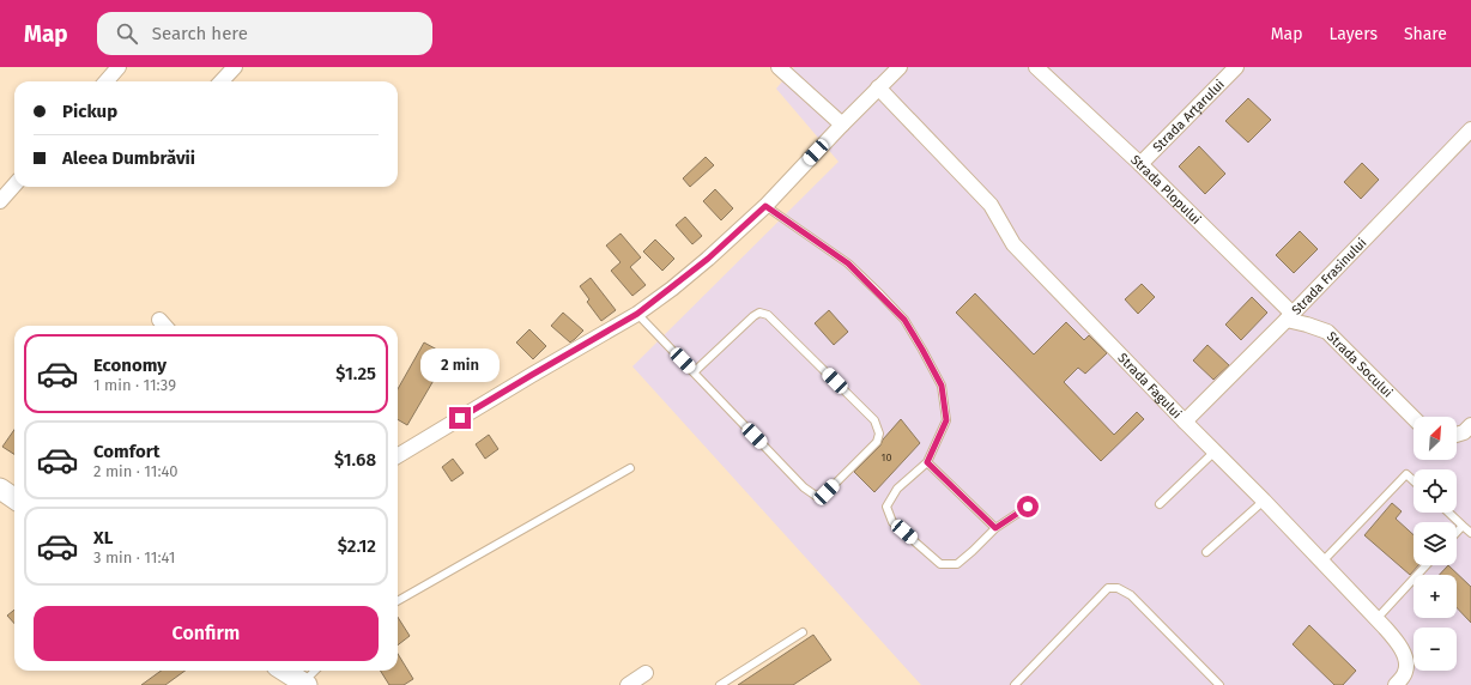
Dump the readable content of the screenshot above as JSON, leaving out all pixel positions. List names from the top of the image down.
{
  "streets": {
    "street": [
      "Strada Arțarului",
      "Strada Plopului",
      "Strada Frasinului",
      "Strada Socului",
      "Strada Fagului"
    ]
  },
  "crossings": [
    ["Strada Arțarului", "Strada Plopului"],
    ["Strada Plopului", "Strada Frasinului"],
    ["Strada Plopului", "Strada Socului"],
    ["Strada Frasinului", "Strada Socului"],
    ["Strada Frasinului", "Strada Fagului"]
  ],
  "house_numbers": ["10"],
  "north": "top right",
  "page": {
    "header": "Map",
    "search": "Search here",
    "nav": ["Map", "Layers", "Share"],
    "banner": ["Pickup", "Aleea Dumbrăvii"],
    "list": [
      {
        "name": "Economy",
        "note": "1 min · 11:39",
        "value": "$1.25"
      },
      {
        "name": "Comfort",
        "note": "2 min · 11:40",
        "value": "$1.68"
      },
      {
        "name": "XL",
        "note": "3 min · 11:41",
        "value": "$2.12"
      }
    ],
    "bubble": "2 min",
    "map_buttons": ["+", "−"],
    "buttons": "Confirm"
  }
}
